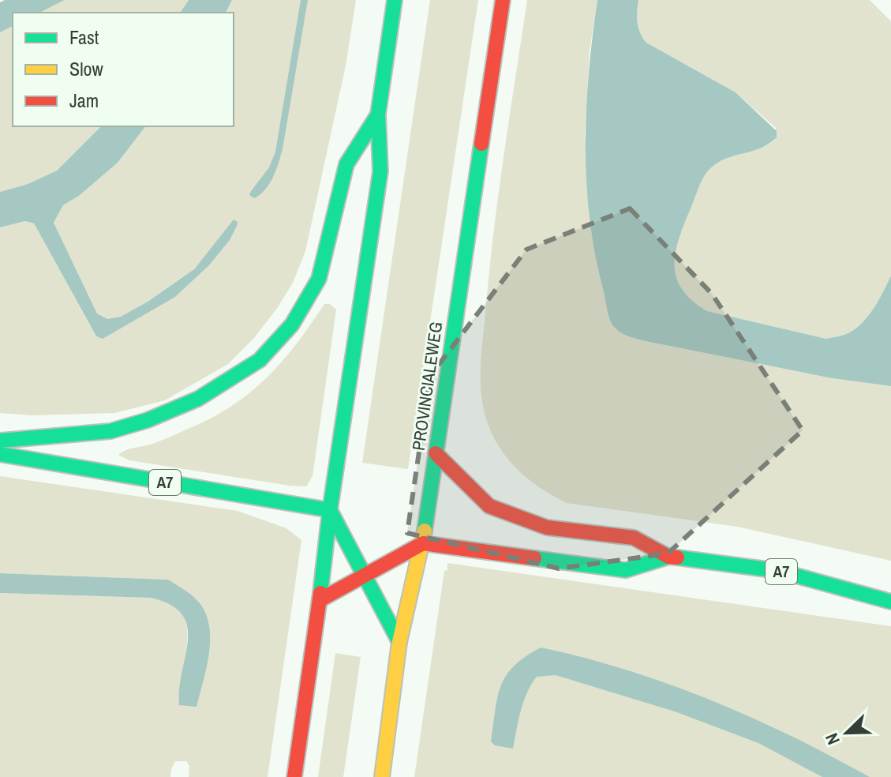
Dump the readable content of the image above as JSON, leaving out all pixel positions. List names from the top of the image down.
{
  "streets": {
    "main road": ["PROVINCIALEWEG", "A7"]
  },
  "crossings": [
    ["PROVINCIALEWEG", "A7"]
  ],
  "legend": ["Fast", "Slow", "Jam"],
  "north": "bottom left"
}
